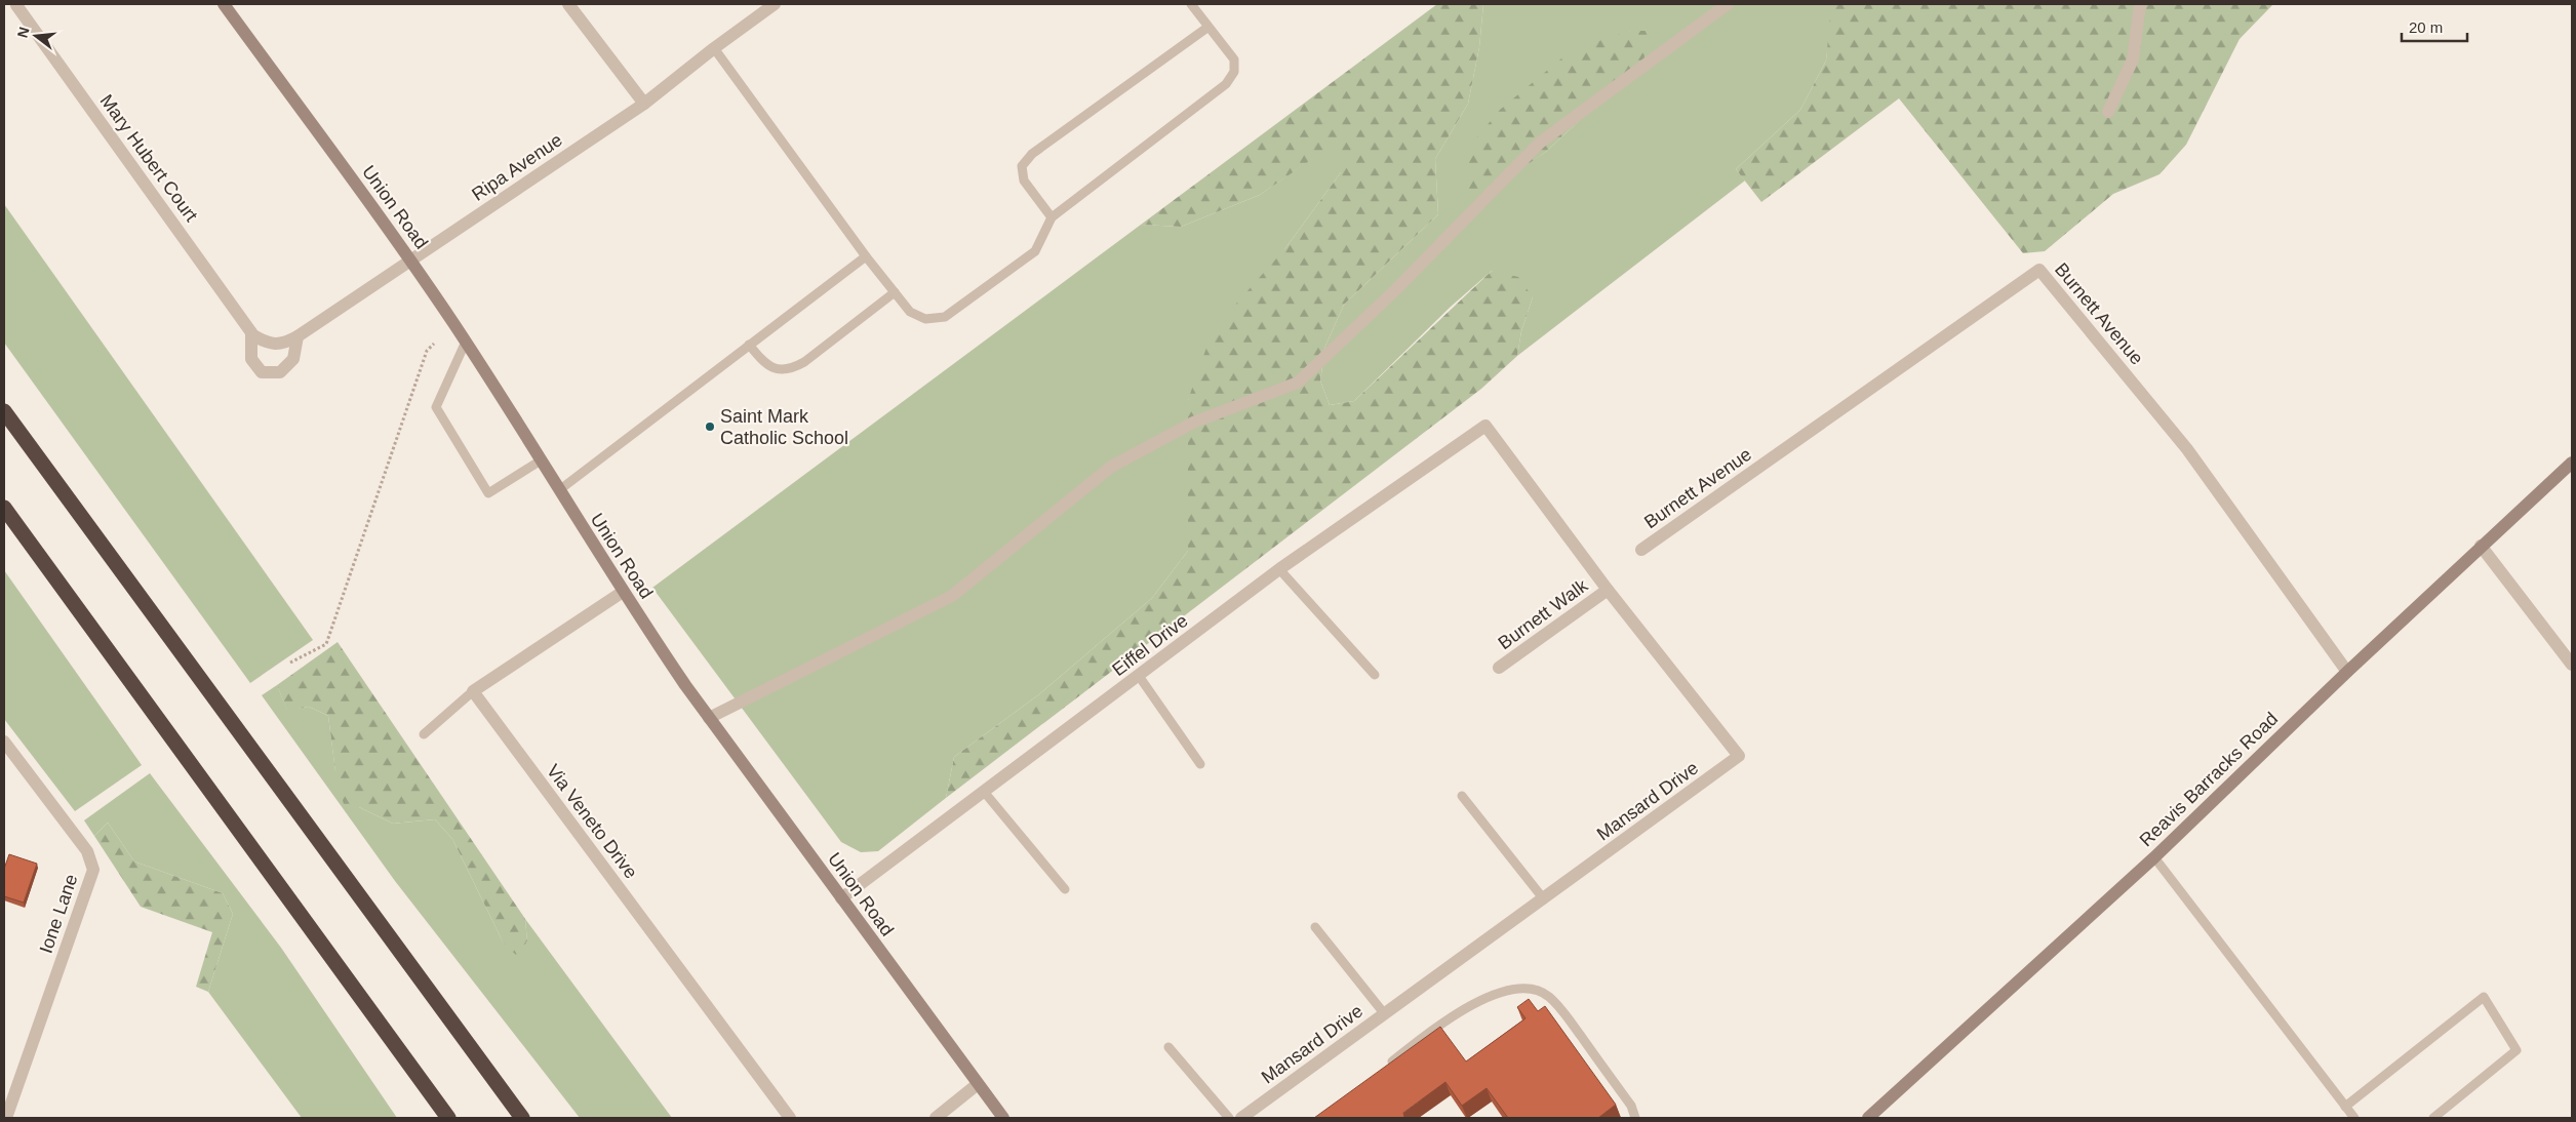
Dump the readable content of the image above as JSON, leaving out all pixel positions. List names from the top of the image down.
{
  "streets": {
    "main road": ["Union Road", "Reavis Barracks Road"],
    "street": [
      "Mary Hubert Court",
      "Ripa Avenue",
      "Burnett Avenue",
      "Burnett Walk",
      "Eiffel Drive",
      "Mansard Drive",
      "Via Veneto Drive",
      "Ione Lane"
    ]
  },
  "crossings": [
    ["Mary Hubert Court", "Ripa Avenue"],
    ["Ripa Avenue", "Union Road"],
    ["Union Road", "Eiffel Drive"],
    ["Burnett Avenue", "Reavis Barracks Road"],
    ["Burnett Walk", "Mansard Drive"],
    ["Eiffel Drive", "Mansard Drive"]
  ],
  "places": ["Saint Mark Catholic School"],
  "scale_bar": "20 m",
  "north": "left"
}
